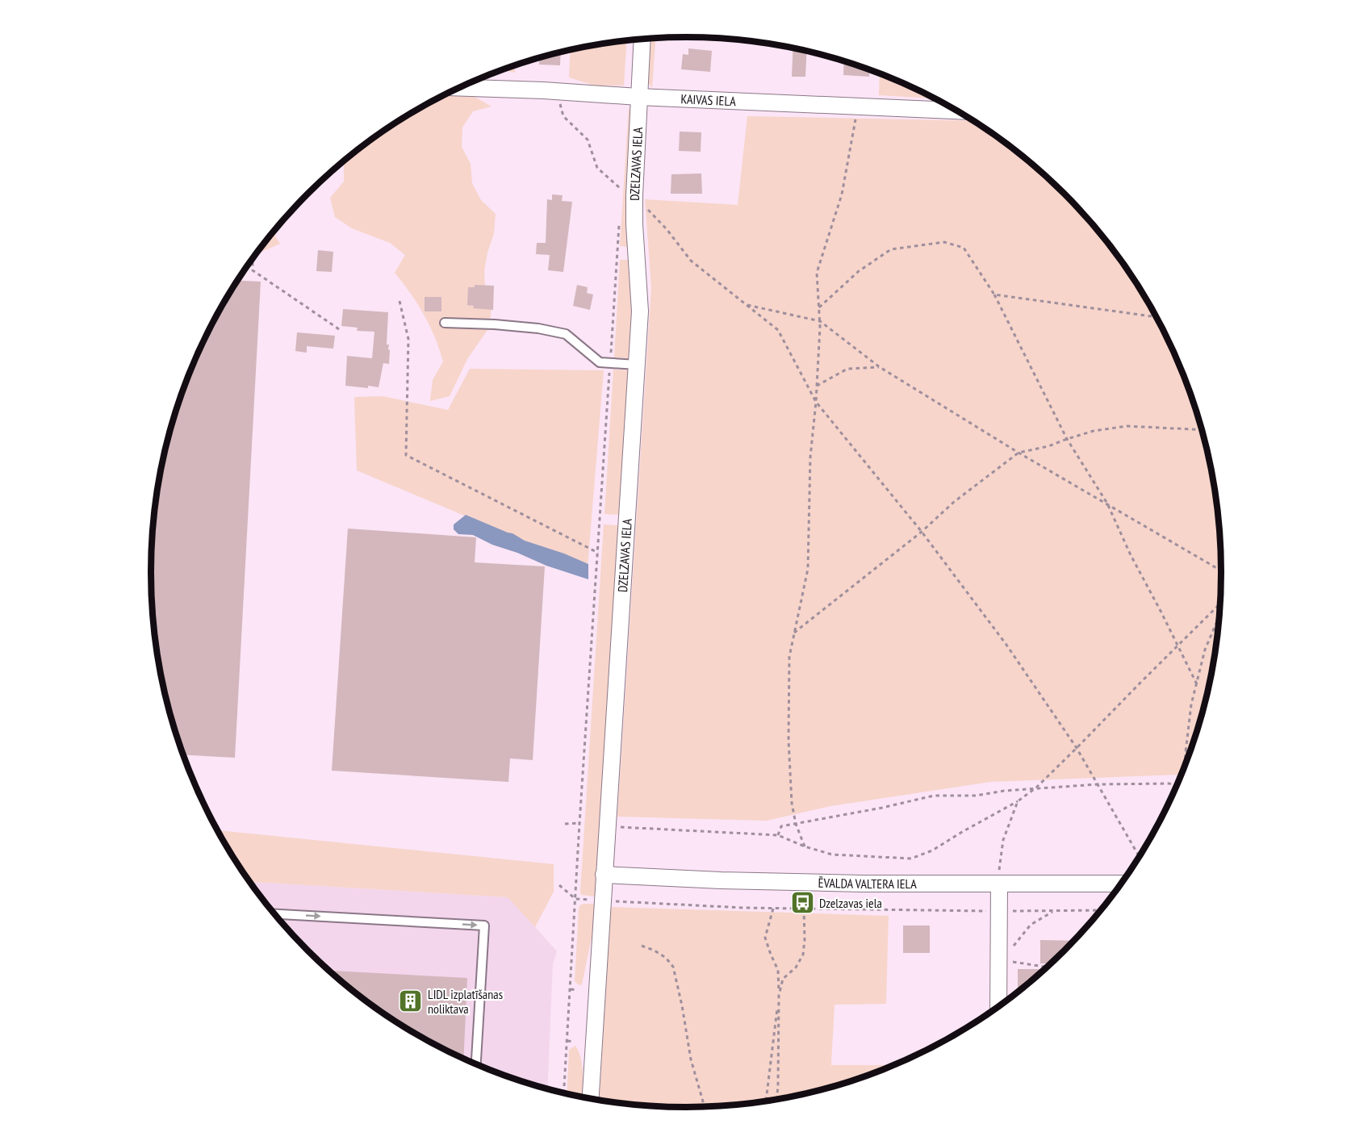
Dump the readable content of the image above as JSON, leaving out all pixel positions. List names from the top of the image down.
{
  "streets": {
    "street": ["KAIVAS IELA", "DZELZAVAS IELA", "ĒVALDA VALTERA IELA"]
  },
  "crossings": [
    ["KAIVAS IELA", "DZELZAVAS IELA"],
    ["DZELZAVAS IELA", "ĒVALDA VALTERA IELA"]
  ],
  "places": {
    "bus stop": ["Dzelzavas iela"],
    "building": ["LIDL izplatīšanas noliktava"]
  }
}
